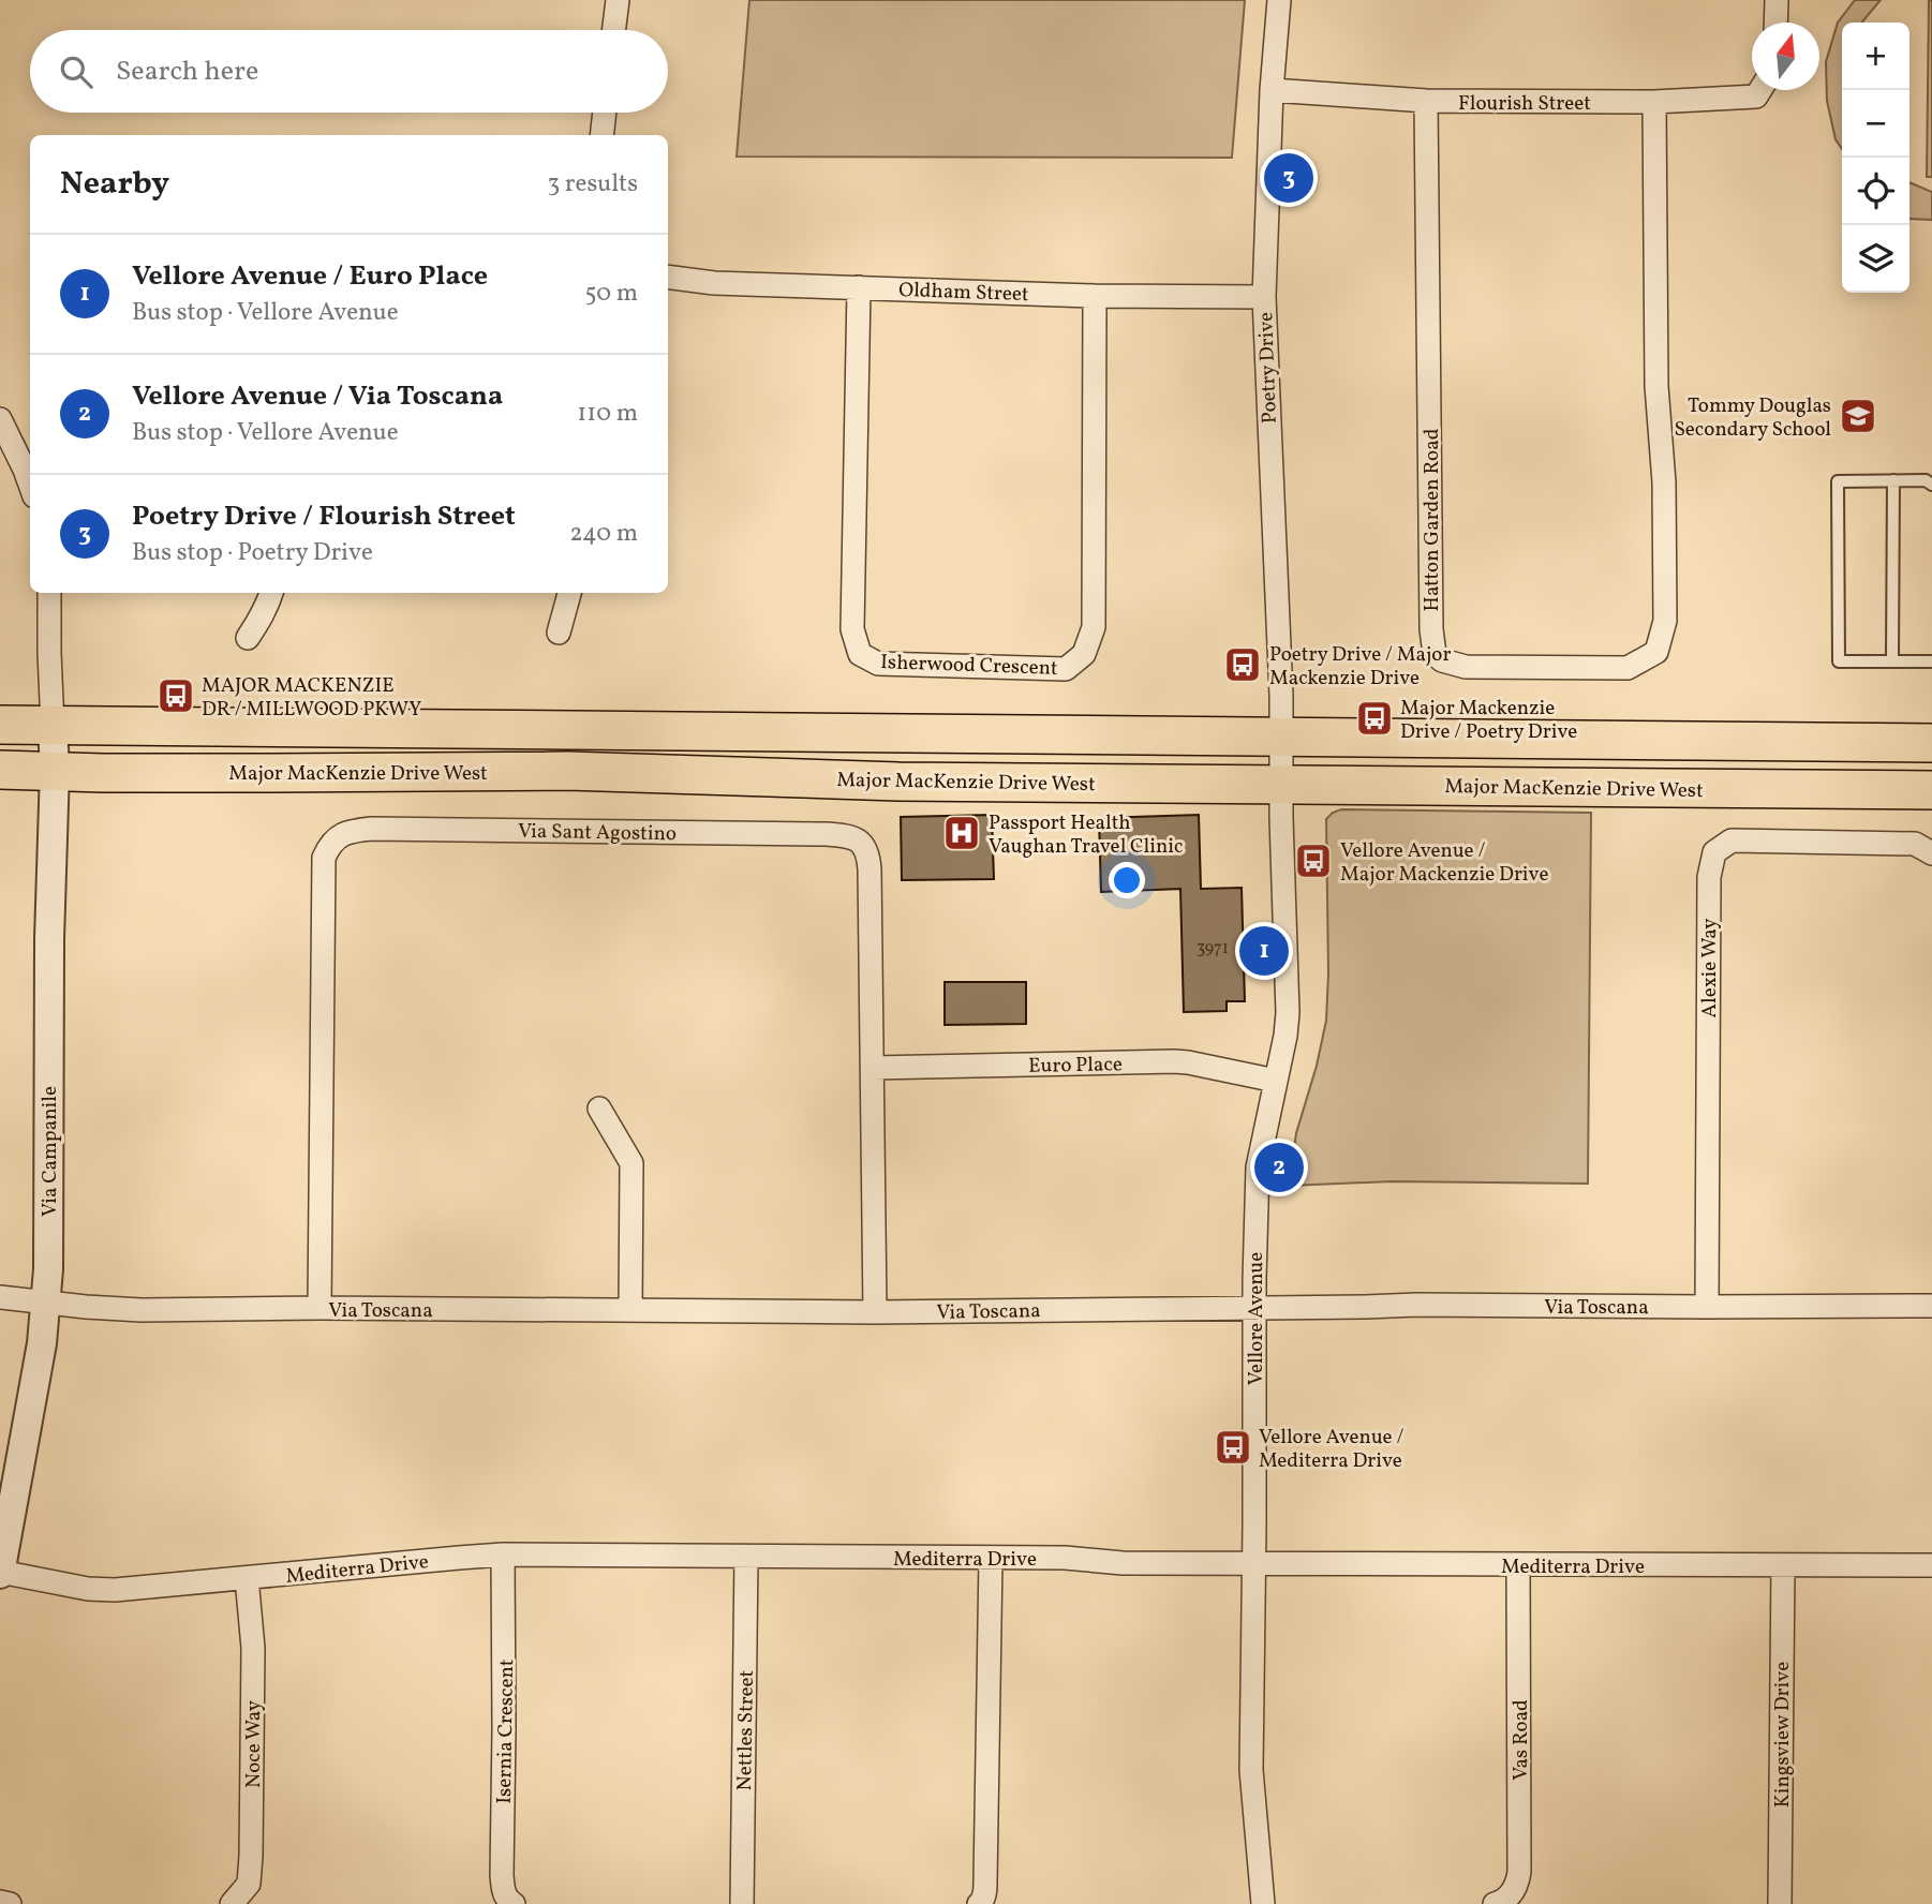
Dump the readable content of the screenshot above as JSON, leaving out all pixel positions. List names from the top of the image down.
{
  "streets": {
    "main road": ["Major MacKenzie Drive West"],
    "street": [
      "Flourish Street",
      "Oldham Street",
      "Poetry Drive",
      "Hatton Garden Road",
      "Isherwood Crescent",
      "Via Sant Agostino",
      "Alexie Way",
      "Euro Place",
      "Via Campanile",
      "Via Toscana",
      "Vellore Avenue",
      "Mediterra Drive",
      "Nettles Street",
      "Isernia Crescent",
      "Kingsview Drive",
      "Vas Road",
      "Noce Way"
    ]
  },
  "crossings": [
    ["Flourish Street", "Poetry Drive"],
    ["Flourish Street", "Hatton Garden Road"],
    ["Oldham Street", "Poetry Drive"],
    ["Oldham Street", "Isherwood Crescent"],
    ["Poetry Drive", "Major MacKenzie Drive West"],
    ["Poetry Drive", "Vellore Avenue"],
    ["Major MacKenzie Drive West", "Via Campanile"],
    ["Major MacKenzie Drive West", "Vellore Avenue"],
    ["Via Sant Agostino", "Euro Place"],
    ["Via Sant Agostino", "Via Toscana"],
    ["Alexie Way", "Via Toscana"],
    ["Euro Place", "Vellore Avenue"],
    ["Via Campanile", "Via Toscana"],
    ["Via Campanile", "Mediterra Drive"],
    ["Via Toscana", "Vellore Avenue"],
    ["Vellore Avenue", "Mediterra Drive"],
    ["Mediterra Drive", "Nettles Street"],
    ["Mediterra Drive", "Isernia Crescent"],
    ["Mediterra Drive", "Kingsview Drive"],
    ["Mediterra Drive", "Vas Road"],
    ["Mediterra Drive", "Noce Way"]
  ],
  "places": {
    "school or university": ["Tommy Douglas Secondary School"],
    "bus stop": [
      "Poetry Drive / Major Mackenzie Drive",
      "MAJOR MACKENZIE DR / MILLWOOD PKWY",
      "Major Mackenzie Drive / Poetry Drive",
      "Vellore Avenue / Major Mackenzie Drive",
      "Vellore Avenue / Mediterra Drive"
    ],
    "hospital": ["Passport Health Vaughan Travel Clinic"]
  },
  "house_numbers": ["3971"],
  "north": "top",
  "page": {
    "map_buttons": ["+", "−"],
    "search": "Search here",
    "heading": ["Nearby", "3 results"],
    "pins": ["3", "1", "2"],
    "list": [
      {
        "mark": "1",
        "name": "Vellore Avenue / Euro Place",
        "note": "Bus stop · Vellore Avenue",
        "value": "50 m"
      },
      {
        "mark": "2",
        "name": "Vellore Avenue / Via Toscana",
        "note": "Bus stop · Vellore Avenue",
        "value": "110 m"
      },
      {
        "mark": "3",
        "name": "Poetry Drive / Flourish Street",
        "note": "Bus stop · Poetry Drive",
        "value": "240 m"
      }
    ]
  }
}
